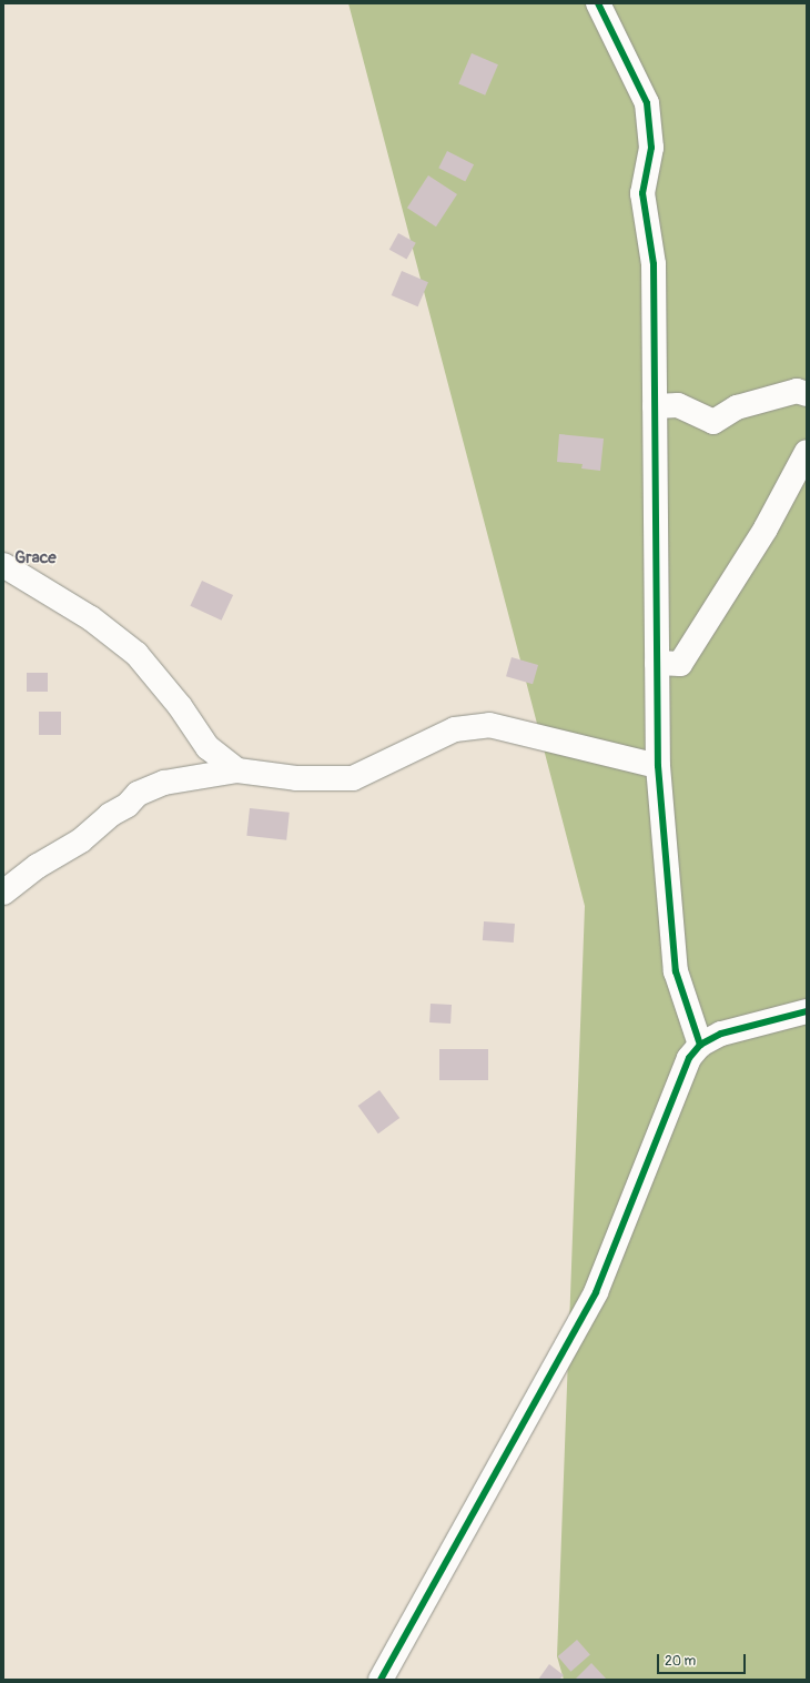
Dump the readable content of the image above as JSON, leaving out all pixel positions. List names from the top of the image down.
{
  "districts": ["Grace"],
  "scale_bar": "20 m"
}
